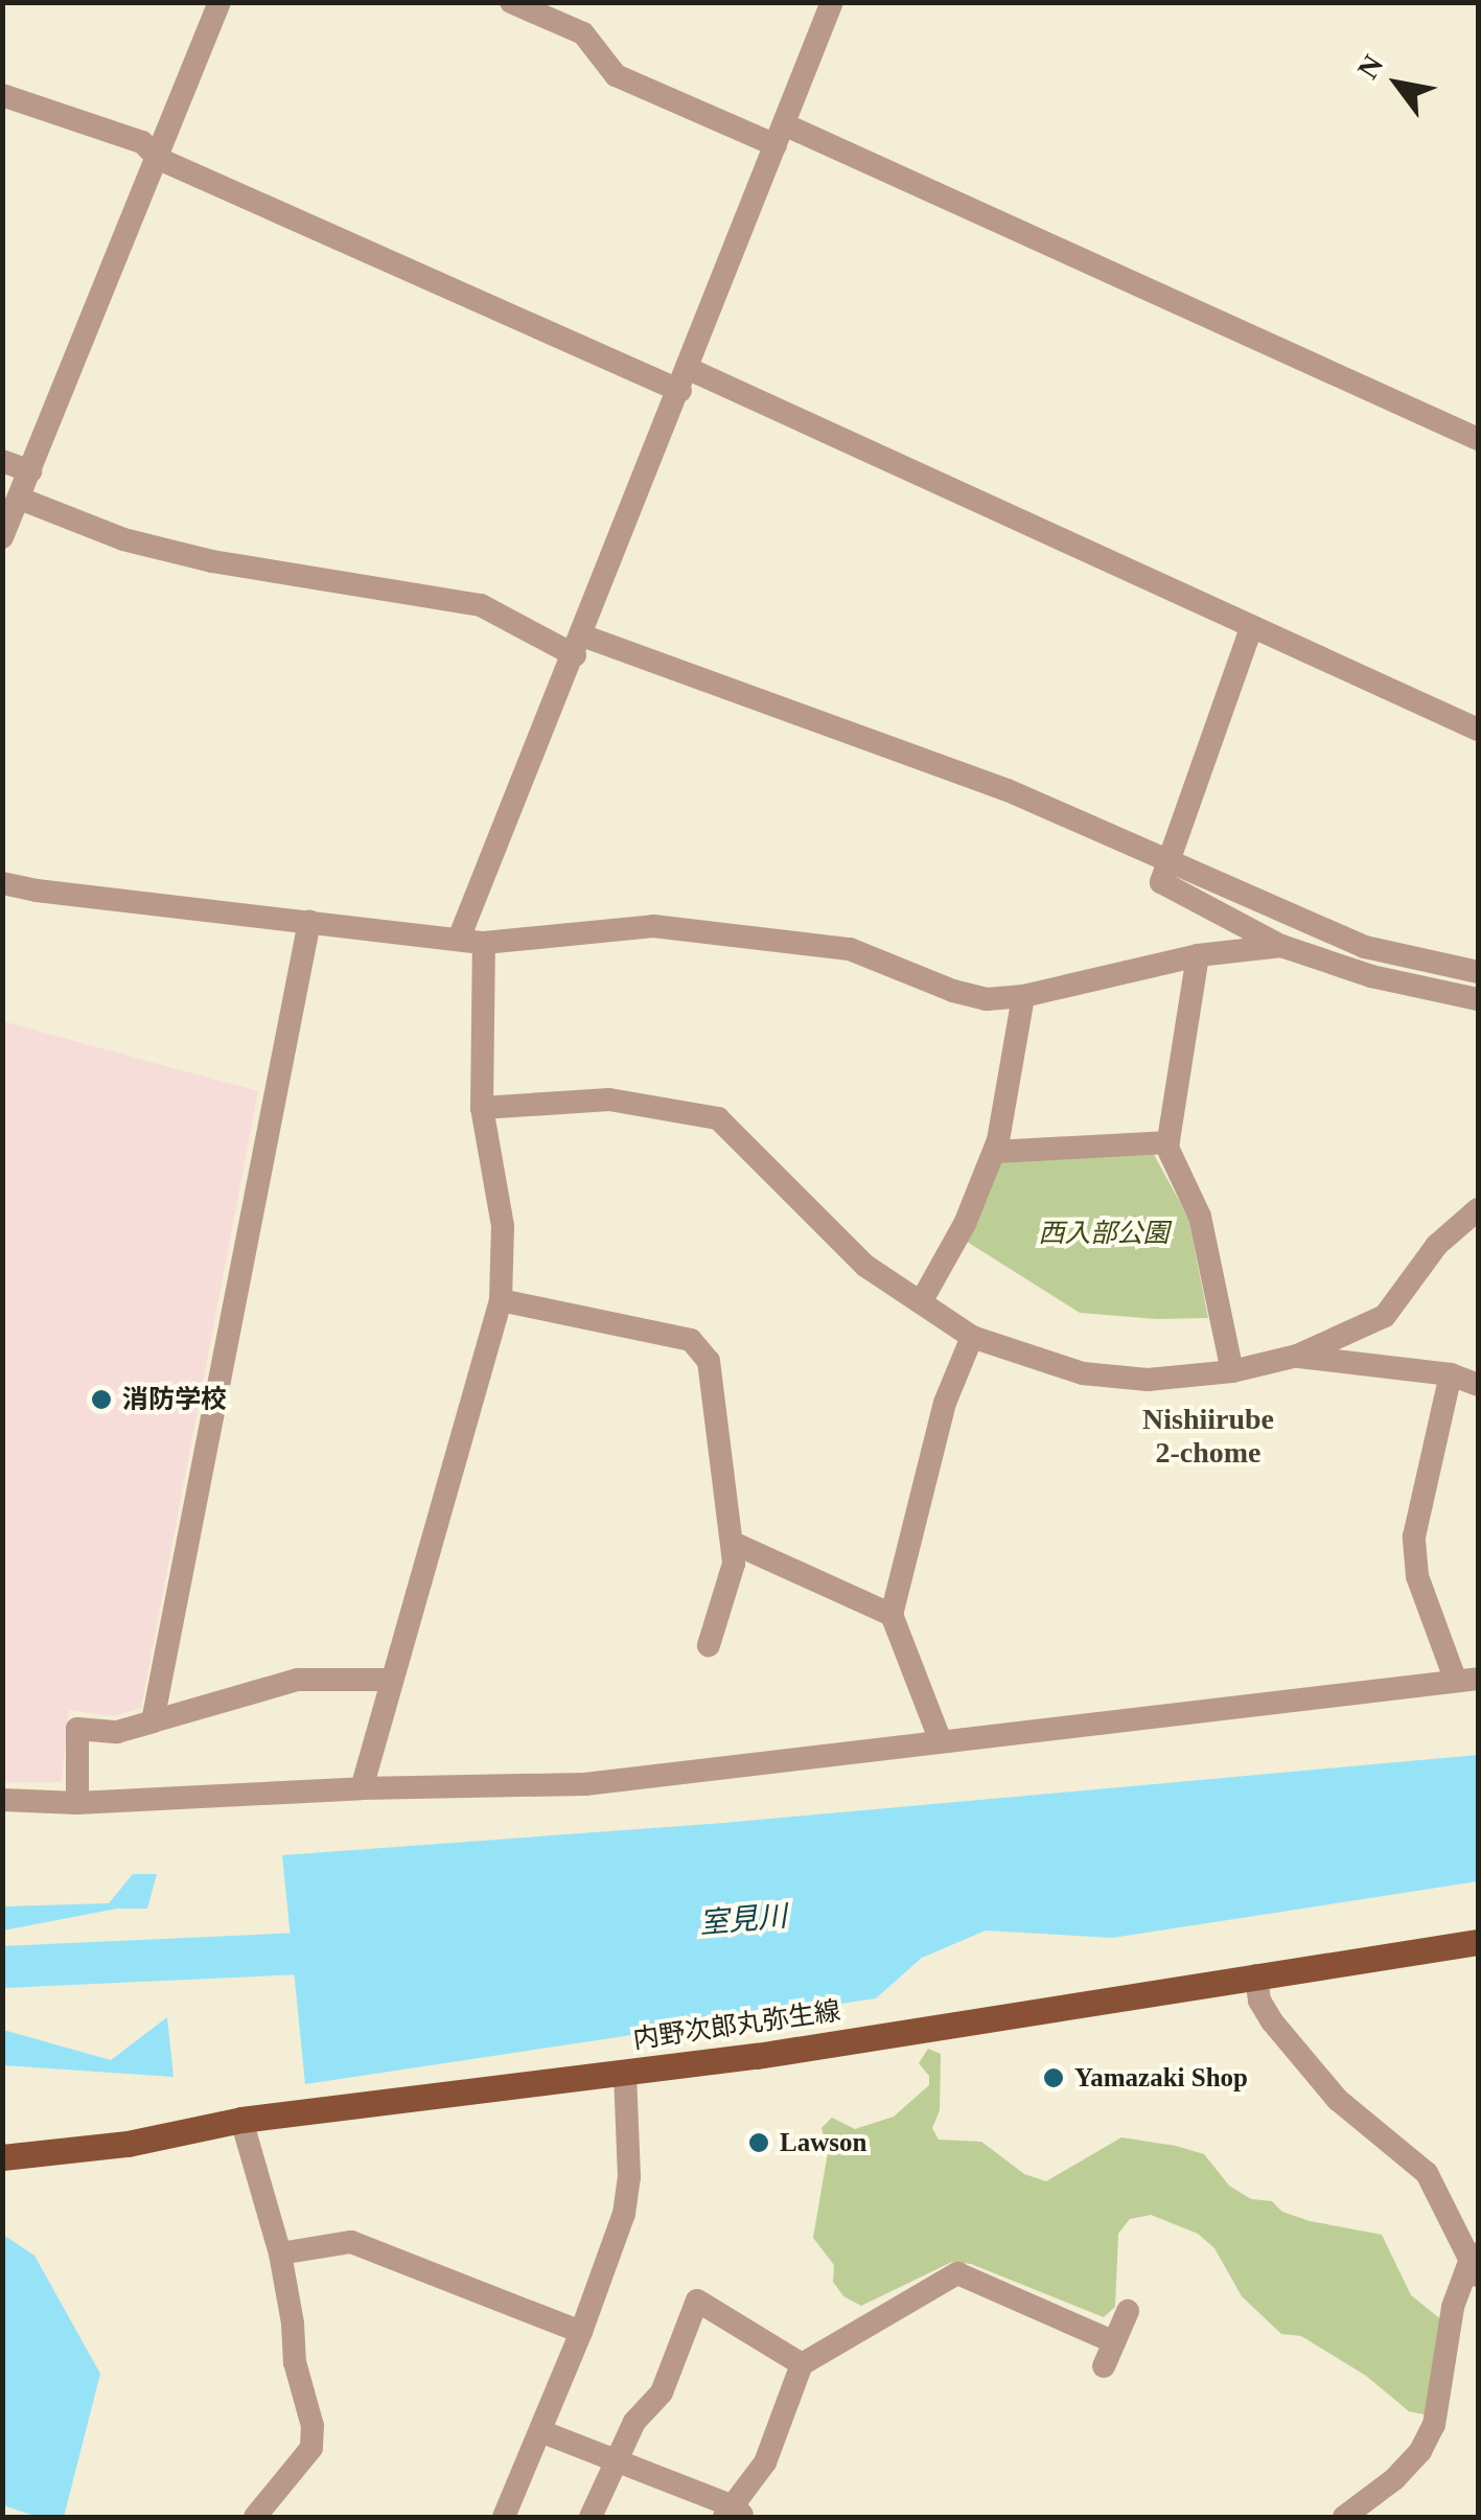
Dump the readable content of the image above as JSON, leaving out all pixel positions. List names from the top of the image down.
{
  "streets": {
    "main road": ["内野次郎丸弥生線"]
  },
  "districts": ["Nishiirube 2-chome"],
  "water": ["室見川"],
  "parks": ["西入部公園"],
  "places": ["消防学校", "Yamazaki Shop", "Lawson"],
  "north": "top left"
}
